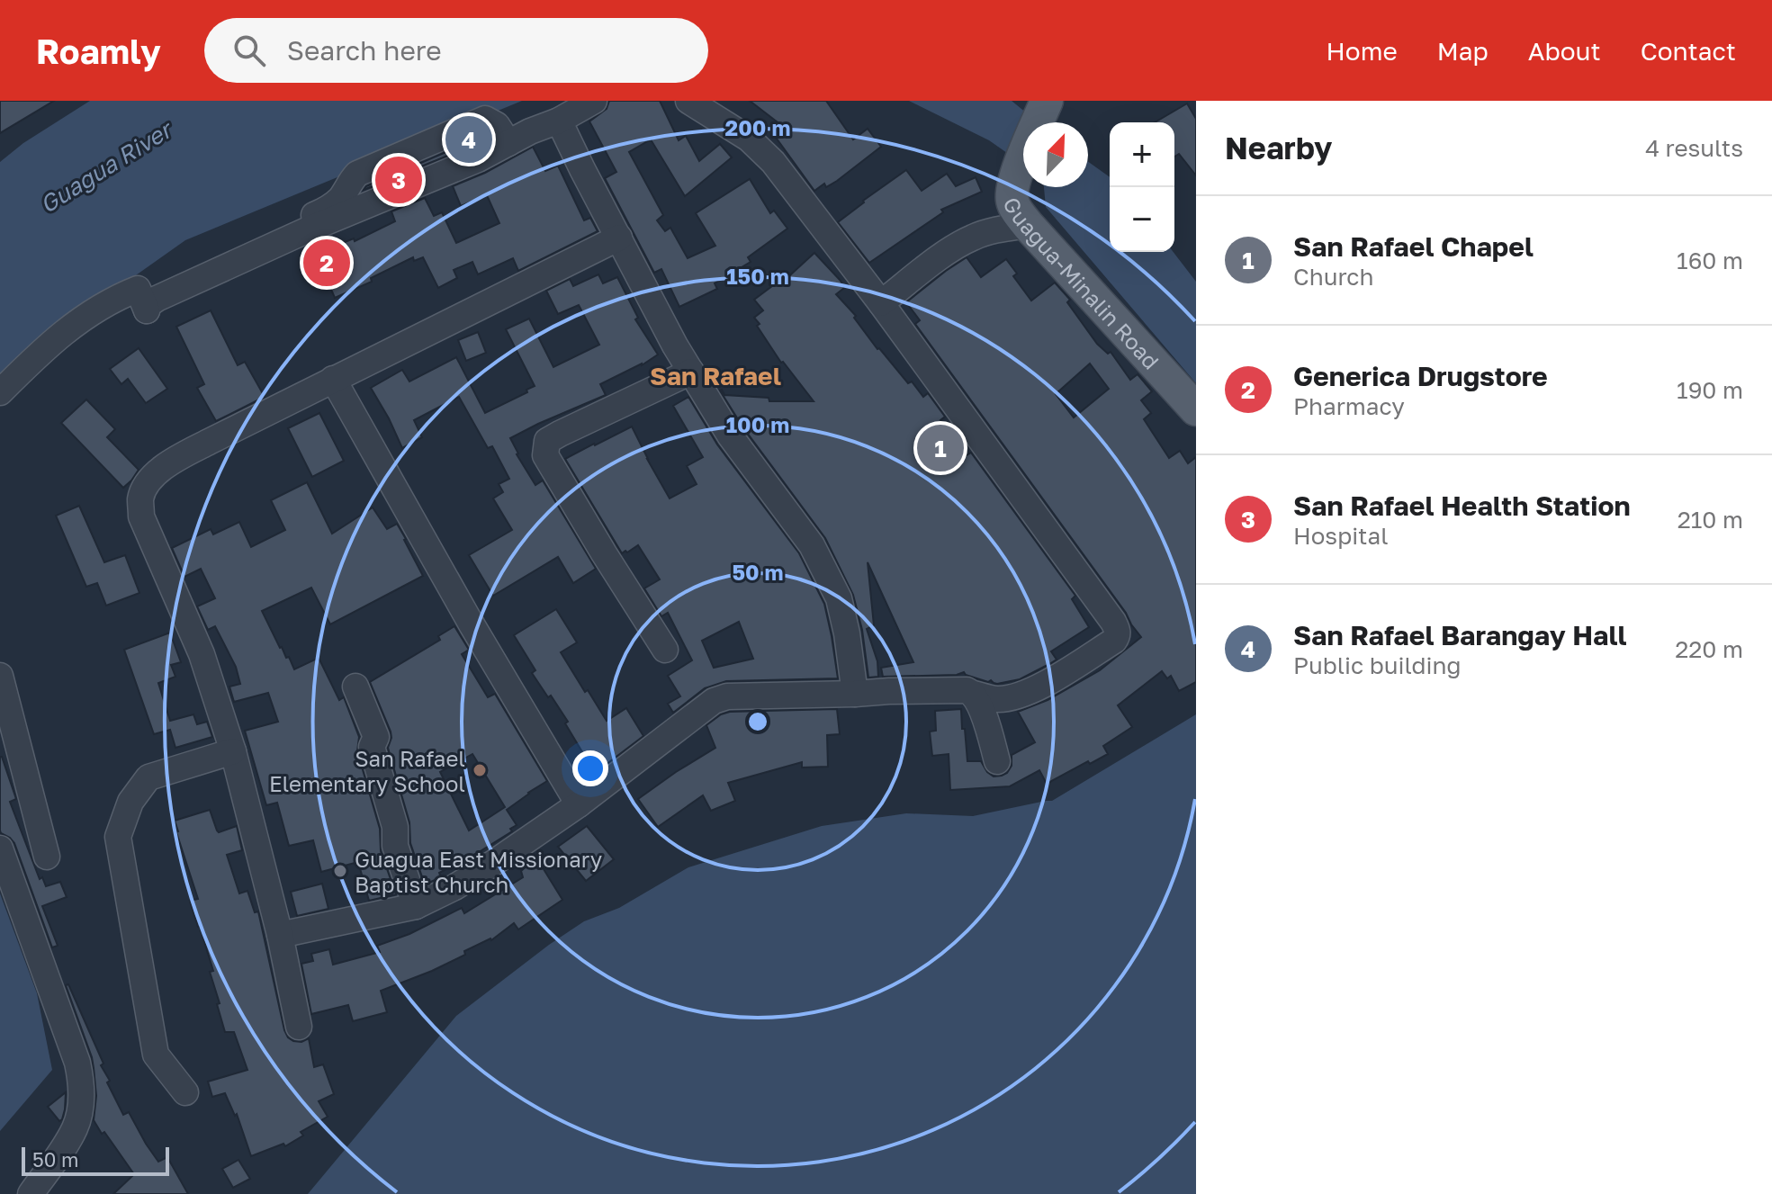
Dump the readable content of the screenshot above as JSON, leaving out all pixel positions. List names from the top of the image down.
{
  "streets": {
    "main road": ["Guagua-Minalin Road"]
  },
  "districts": ["San Rafael"],
  "water": ["Guagua River"],
  "places": ["San Rafael Elementary School", "Guagua East Missionary Baptist Church"],
  "scale_bar": "50 m",
  "north": "top right",
  "page": {
    "header": "Roamly",
    "search": "Search here",
    "nav": [
      "Home",
      "Map",
      "About",
      "Contact"
    ],
    "heading": ["Nearby", "4 results"],
    "pins": [
      "4",
      "3",
      "2",
      "1"
    ],
    "map_buttons": ["+", "−"],
    "list": [
      {
        "mark": "1",
        "name": "San Rafael Chapel",
        "note": "Church",
        "value": "160 m"
      },
      {
        "mark": "2",
        "name": "Generica Drugstore",
        "note": "Pharmacy",
        "value": "190 m"
      },
      {
        "mark": "3",
        "name": "San Rafael Health Station",
        "note": "Hospital",
        "value": "210 m"
      },
      {
        "mark": "4",
        "name": "San Rafael Barangay Hall",
        "note": "Public building",
        "value": "220 m"
      }
    ],
    "scale": "50 m"
  },
  "rings": [
    "200 m",
    "150 m",
    "100 m",
    "50 m"
  ]
}
